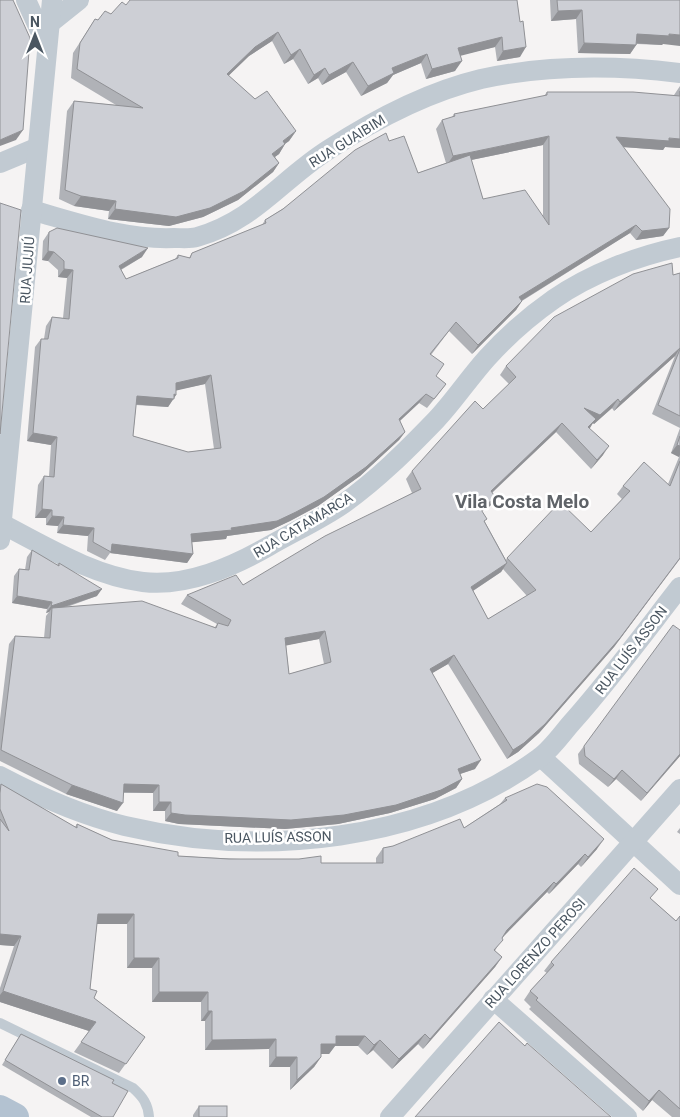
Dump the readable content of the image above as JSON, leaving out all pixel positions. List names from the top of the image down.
{
  "streets": {
    "street": [
      "RUA GUAIBIM",
      "RUA JUJIÚ",
      "RUA CATAMARCA",
      "RUA LUÍS ASSON",
      "RUA LORENZO PEROSI"
    ]
  },
  "crossings": [
    ["RUA GUAIBIM", "RUA JUJIÚ"],
    ["RUA JUJIÚ", "RUA CATAMARCA"]
  ],
  "districts": ["Vila Costa Melo"],
  "places": ["BR"],
  "north": "top"
}
